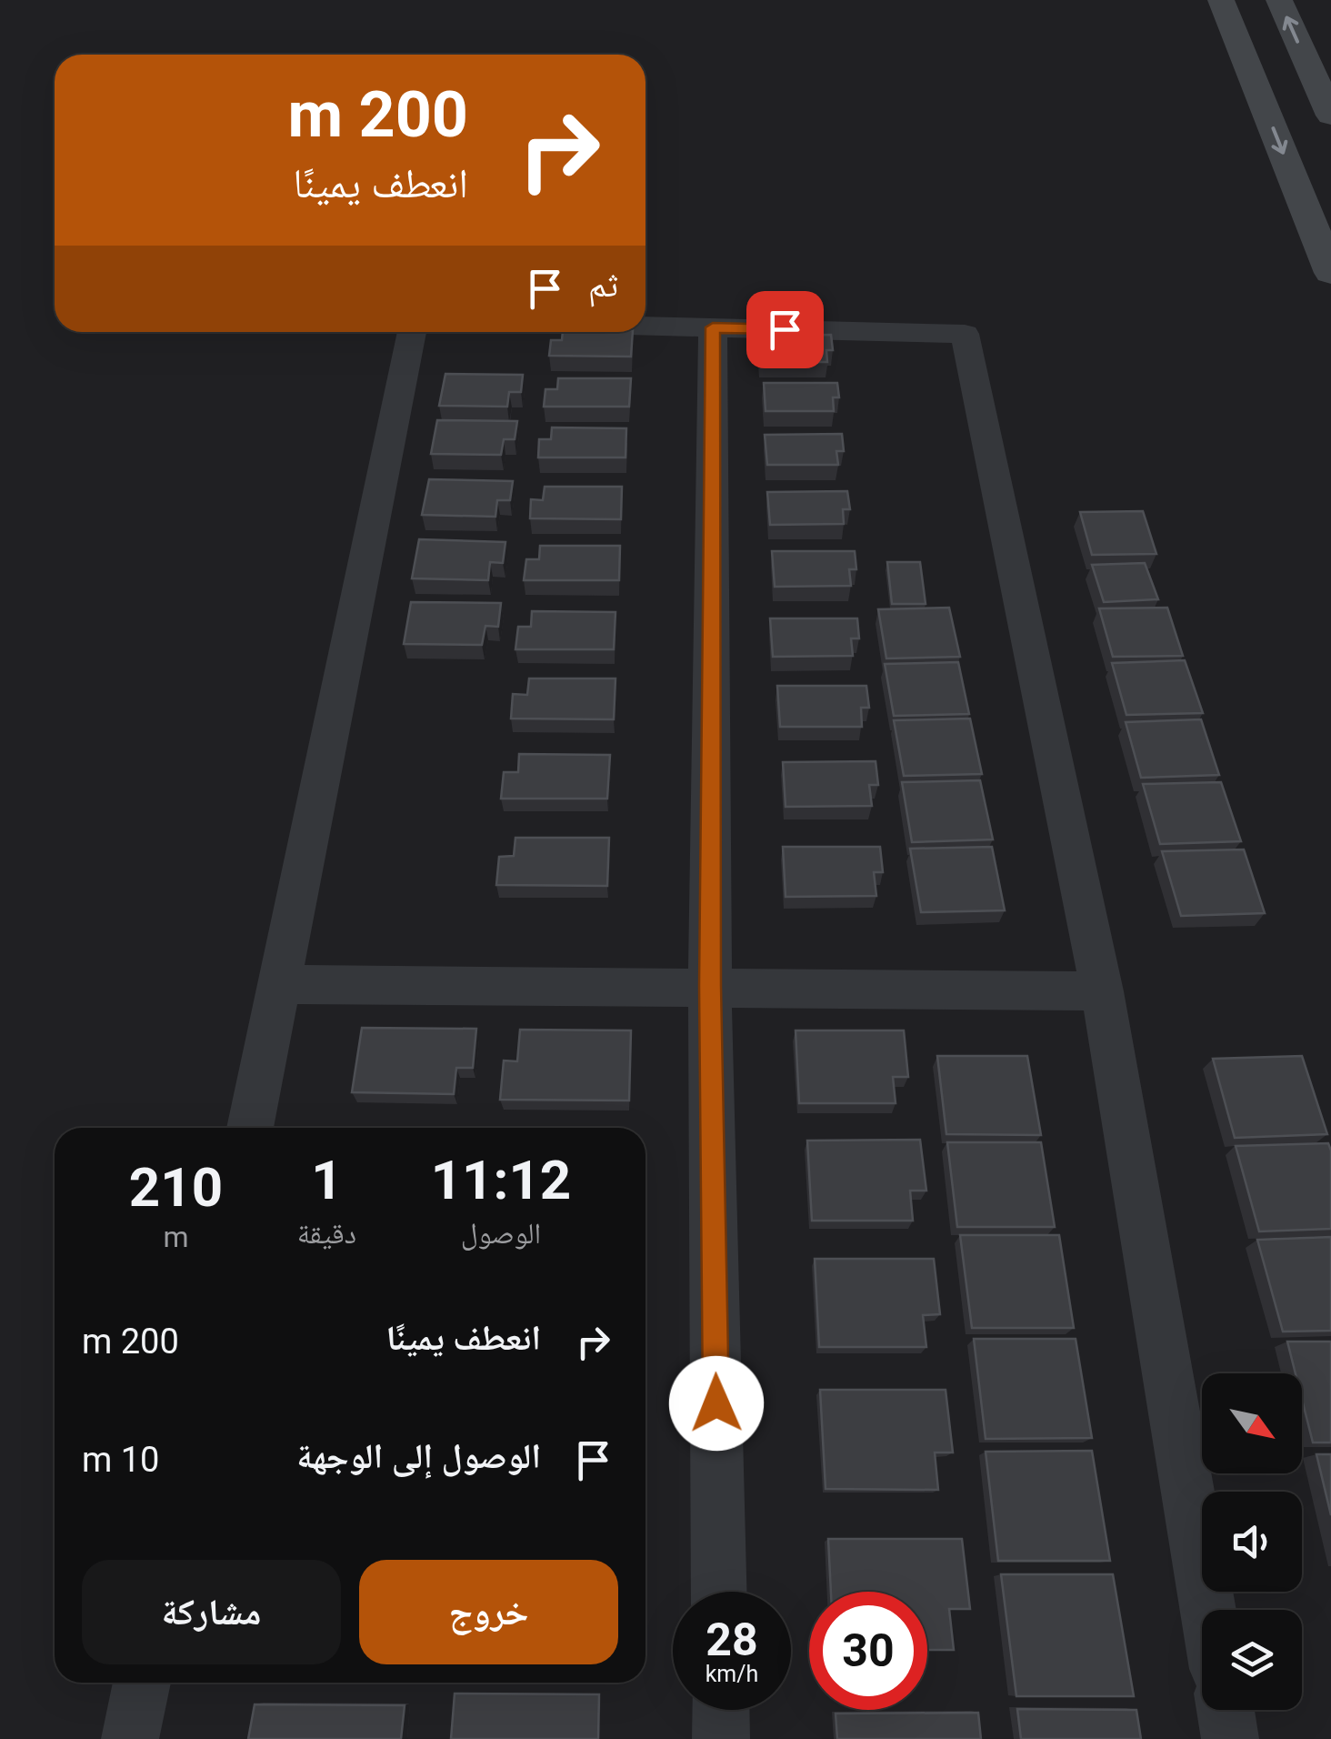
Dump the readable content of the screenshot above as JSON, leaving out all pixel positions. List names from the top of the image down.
{
  "north": "bottom right",
  "page": {
    "turn": ["200 m", "انعطف يمينًا"],
    "then": "ثم",
    "eta": [
      "11:12",
      "الوصول",
      "1",
      "دقيقة",
      "210",
      "m"
    ],
    "list": [
      {
        "name": "انعطف يمينًا",
        "value": "200 m"
      },
      {
        "name": "الوصول إلى الوجهة",
        "value": "10 m"
      }
    ],
    "buttons": ["خروج", "مشاركة"],
    "speed": "28 km/h",
    "limit": "30"
  }
}
